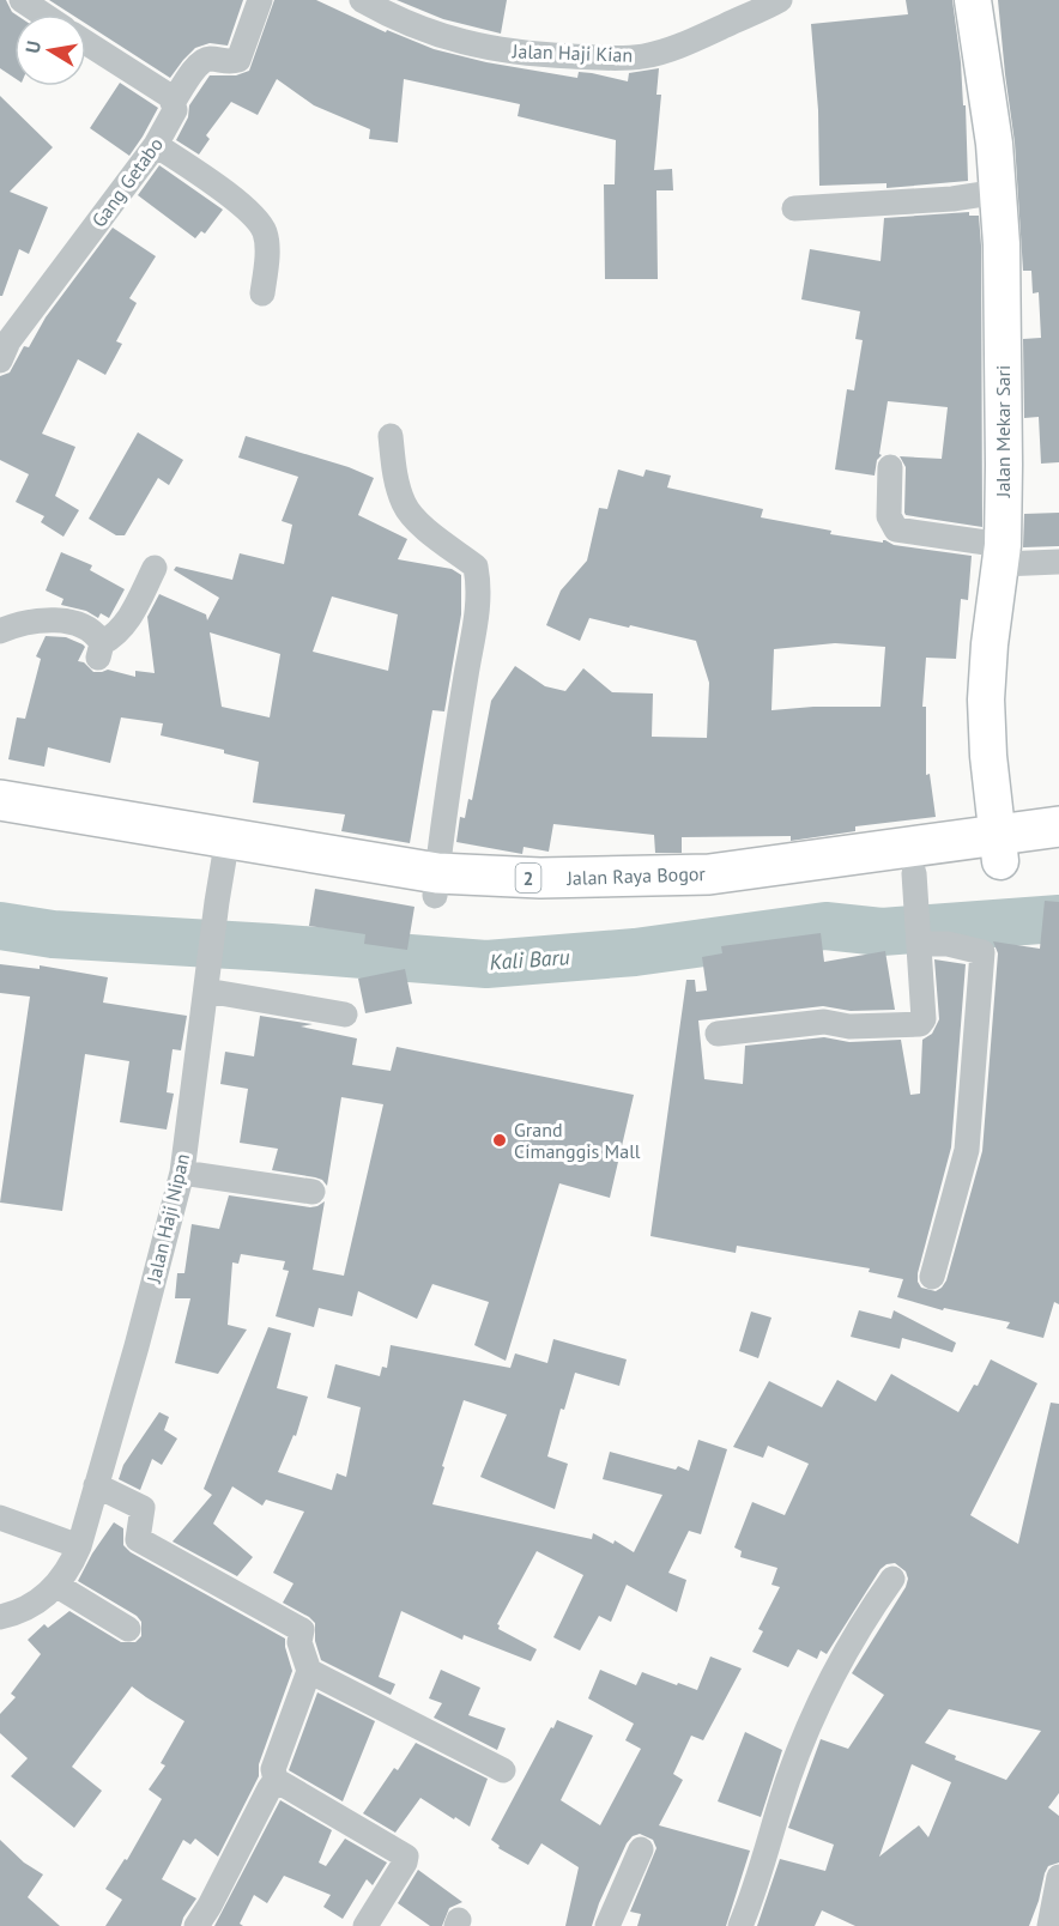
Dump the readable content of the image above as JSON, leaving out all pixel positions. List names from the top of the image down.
{
  "streets": {
    "highway": ["Jalan Raya Bogor", "2"],
    "main road": ["Jalan Mekar Sari"],
    "street": ["Jalan Haji Kian", "Gang Getabo", "Jalan Haji Nipan"]
  },
  "crossings": [
    ["Jalan Mekar Sari", "Jalan Raya Bogor"],
    ["Jalan Raya Bogor", "Jalan Haji Nipan"]
  ],
  "water": ["Kali Baru"],
  "places": ["Grand Cimanggis Mall"],
  "north": "left"
}
